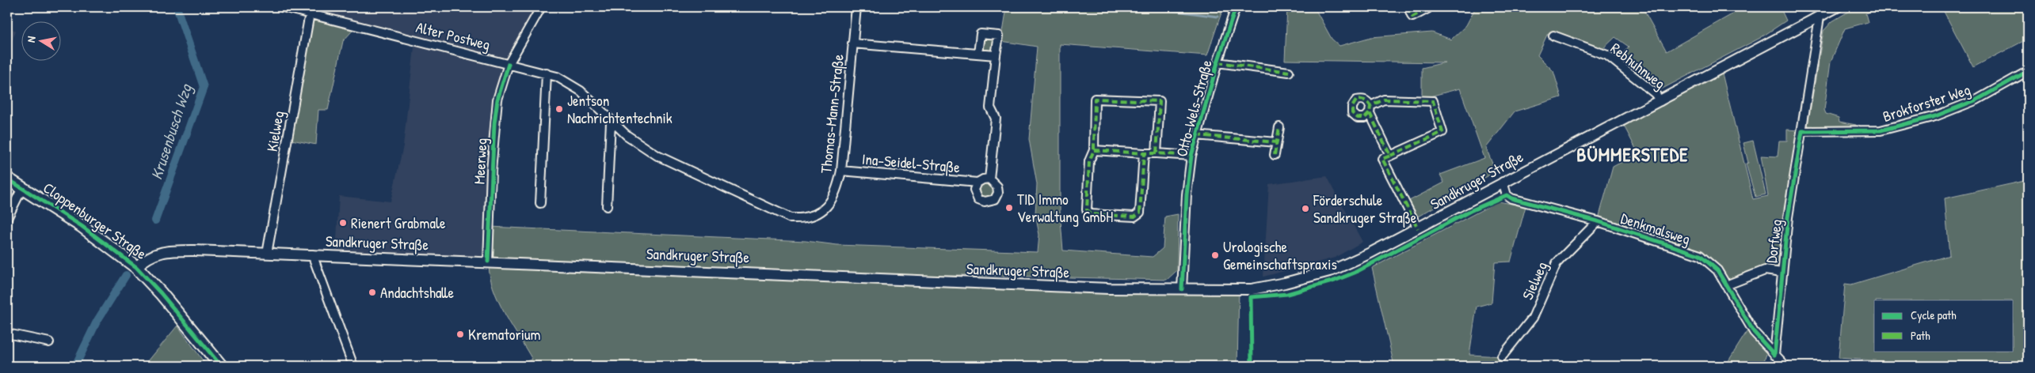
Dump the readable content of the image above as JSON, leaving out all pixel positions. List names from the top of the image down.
{
  "streets": {
    "main road": ["Cloppenburger Straße"],
    "street": [
      "Alter Postweg",
      "Rebhuhnweg",
      "Brokforster Weg",
      "Otto-Wels-Straße",
      "Thomas-Mann-Straße",
      "Kielweg",
      "Meerweg",
      "Ina-Seidel-Straße",
      "Sandkruger Straße",
      "Denkmalsweg",
      "Dorfweg",
      "Sielweg"
    ]
  },
  "crossings": [
    ["Alter Postweg", "Thomas-Mann-Straße"],
    ["Alter Postweg", "Kielweg"],
    ["Alter Postweg", "Meerweg"],
    ["Rebhuhnweg", "Sandkruger Straße"],
    ["Brokforster Weg", "Dorfweg"],
    ["Otto-Wels-Straße", "Sandkruger Straße"],
    ["Thomas-Mann-Straße", "Ina-Seidel-Straße"],
    ["Kielweg", "Sandkruger Straße"],
    ["Meerweg", "Sandkruger Straße"],
    ["Sandkruger Straße", "Cloppenburger Straße"],
    ["Sandkruger Straße", "Denkmalsweg"],
    ["Sandkruger Straße", "Dorfweg"],
    ["Denkmalsweg", "Dorfweg"],
    ["Denkmalsweg", "Sielweg"]
  ],
  "districts": ["BÜMMERSTEDE"],
  "water": ["Krusenbusch Wzg"],
  "places": [
    "Jentson Nachrichtentechnik",
    "TID Immo Verwaltung GmbH",
    "Förderschule Sandkruger Straße",
    "Rienert Grabmale",
    "Urologische Gemeinschaftspraxis",
    "Andachtshalle",
    "Krematorium"
  ],
  "legend": ["Cycle path", "Path"],
  "north": "left"
}
